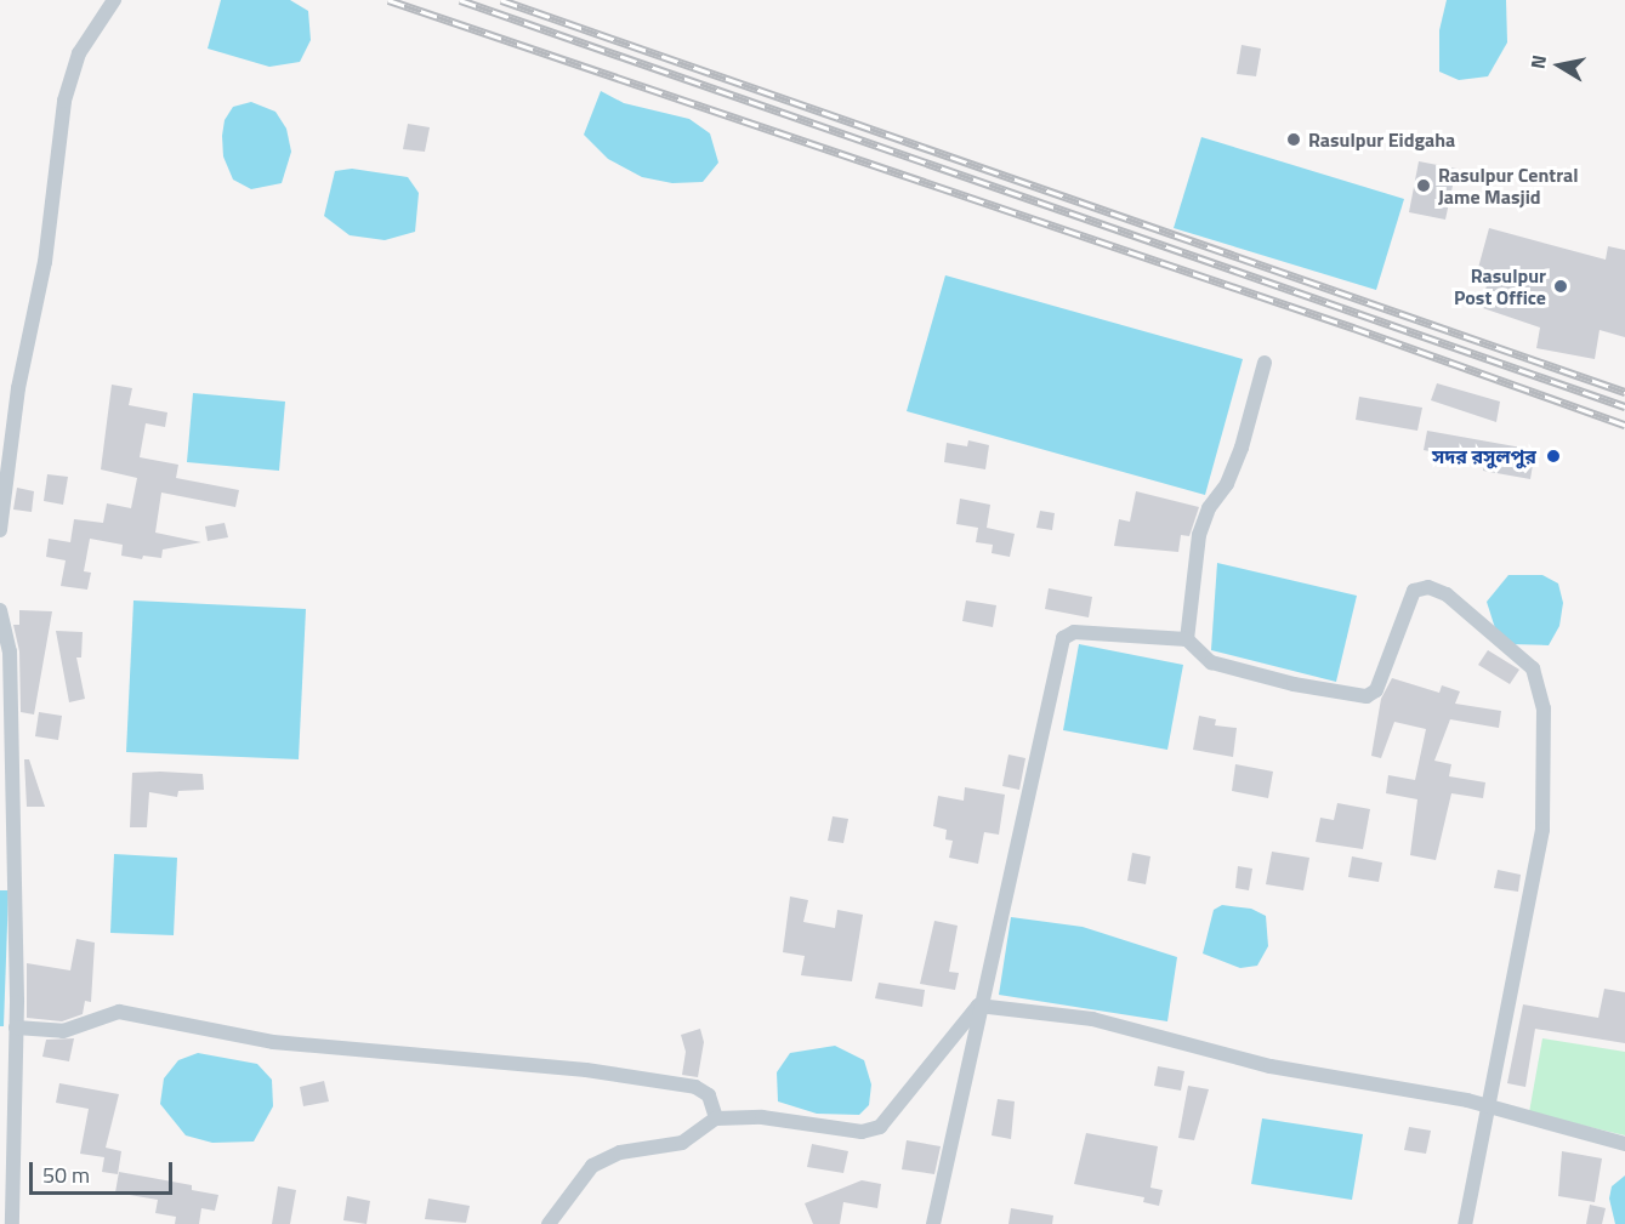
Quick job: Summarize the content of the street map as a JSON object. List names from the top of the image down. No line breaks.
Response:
{"places":["Rasulpur Eidgaha","Rasulpur Central Jame Masjid","Rasulpur Post Office","সদর রসুলপুর"],"scale_bar":"50 m","north":"left"}
